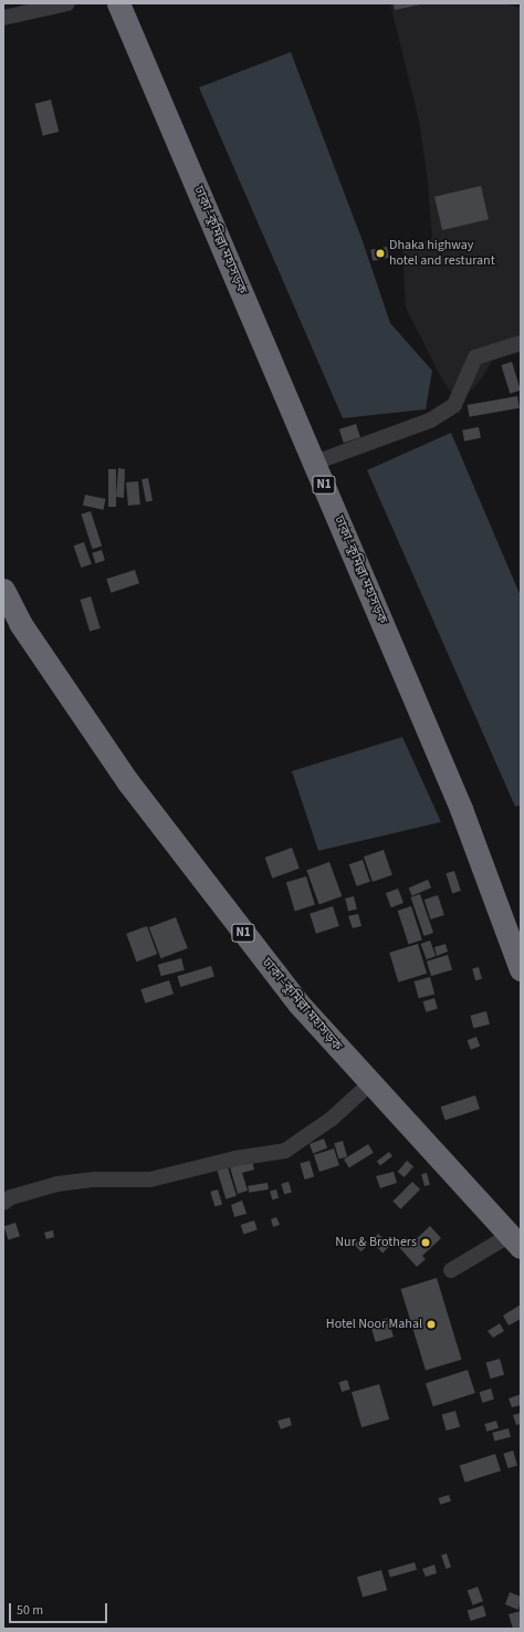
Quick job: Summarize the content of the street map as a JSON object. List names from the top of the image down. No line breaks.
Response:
{"streets":{"highway":["ঢাকা–কুমিল্লা মহাসড়ক","N1"]},"places":["Dhaka highway hotel and resturant","Nur & Brothers","Hotel Noor Mahal"],"scale_bar":"50 m"}
